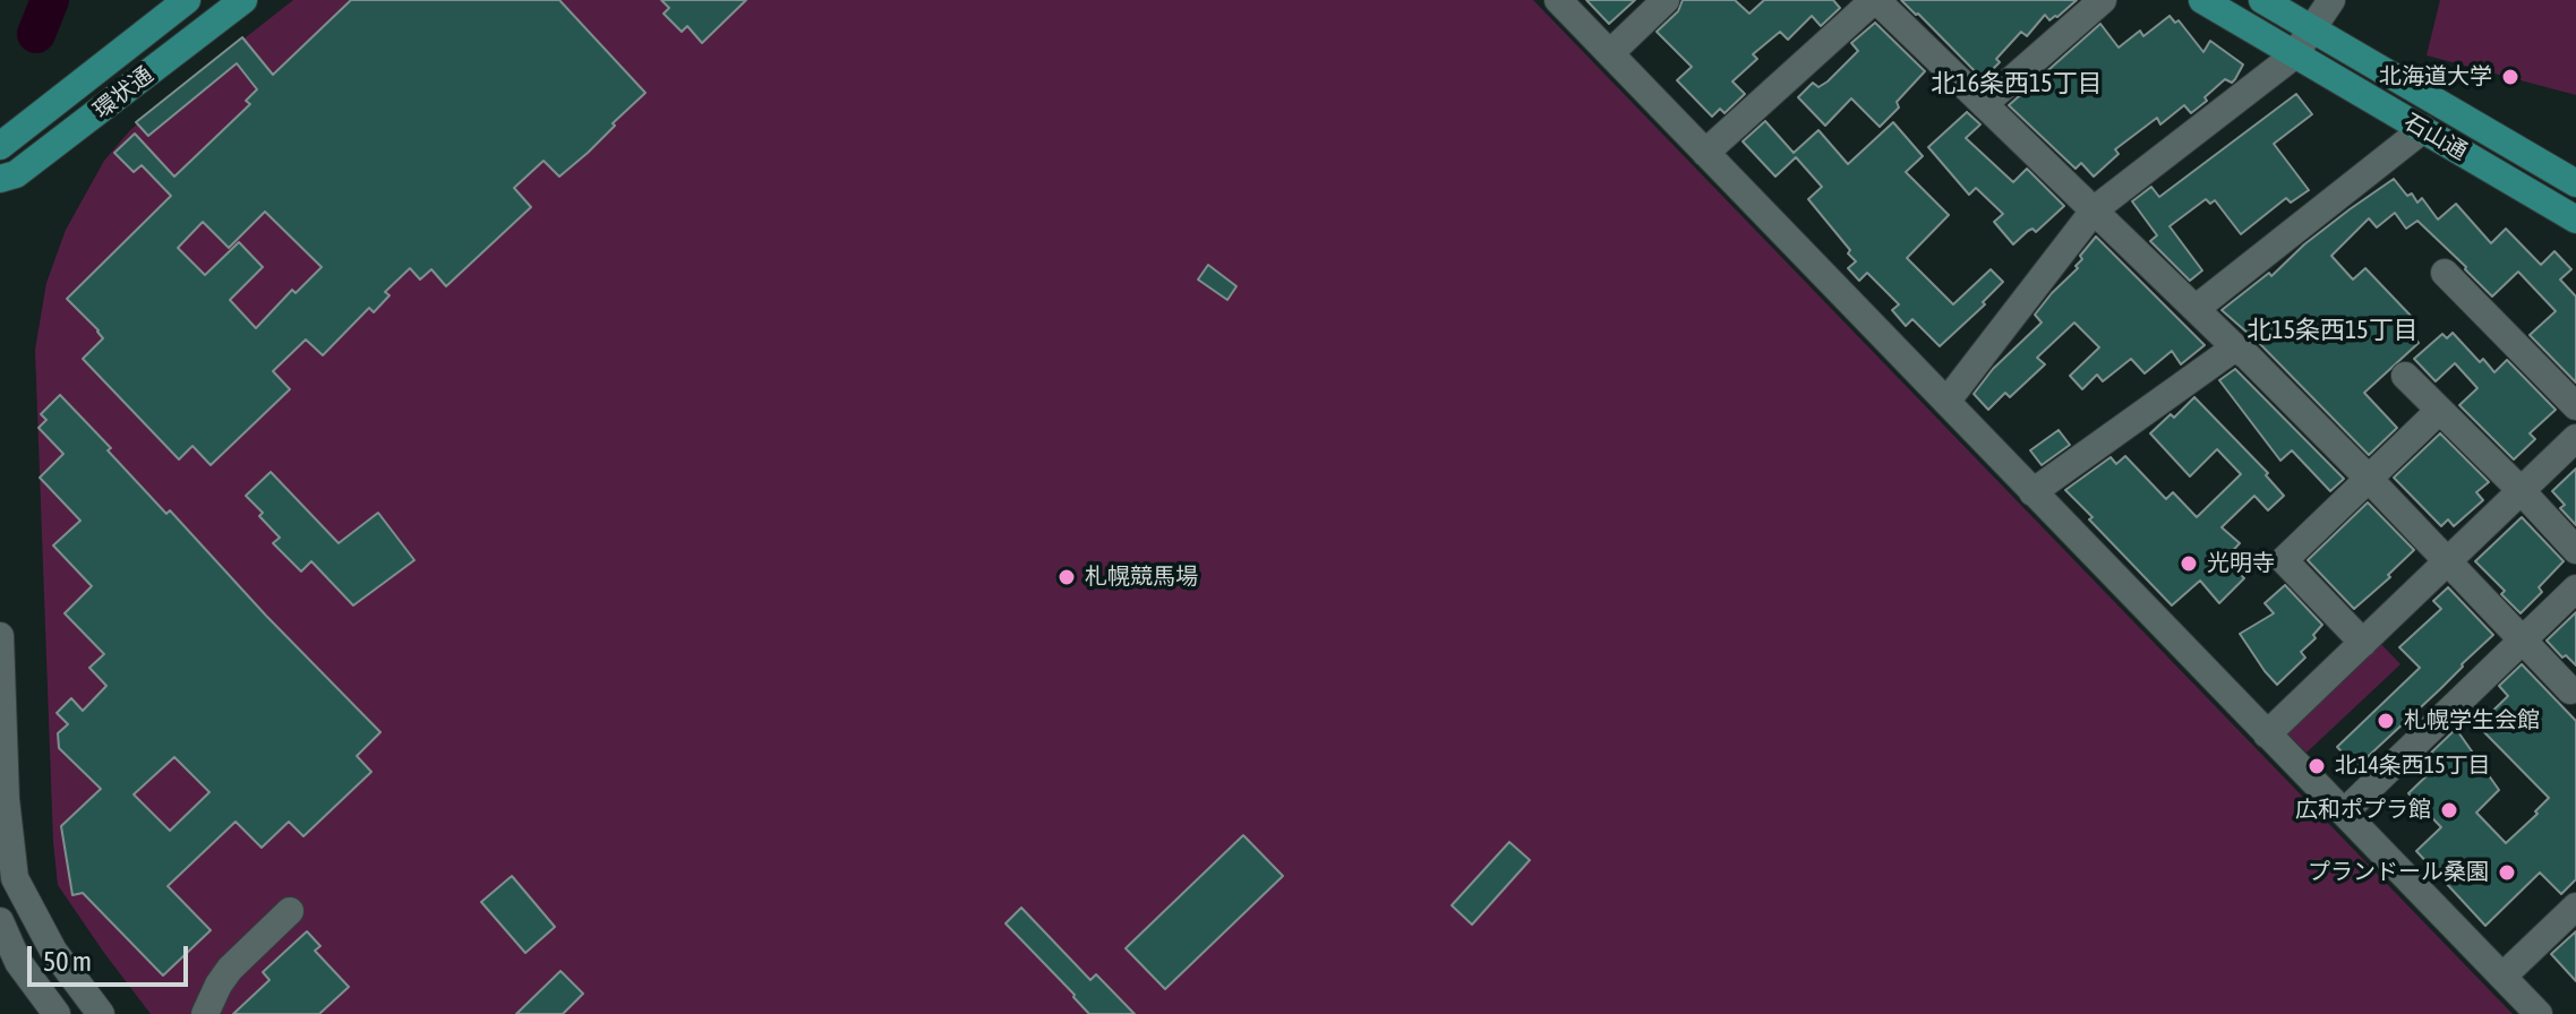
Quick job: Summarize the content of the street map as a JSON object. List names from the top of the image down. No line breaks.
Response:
{"streets":{"main road":["環状通","石山通"]},"districts":["北16条西15丁目","北15条西15丁目"],"places":["北海道大学","光明寺","札幌競馬場","札幌学生会館","北14条西15丁目","広和ポプラ館","プランドール桑園"],"scale_bar":"50 m"}
